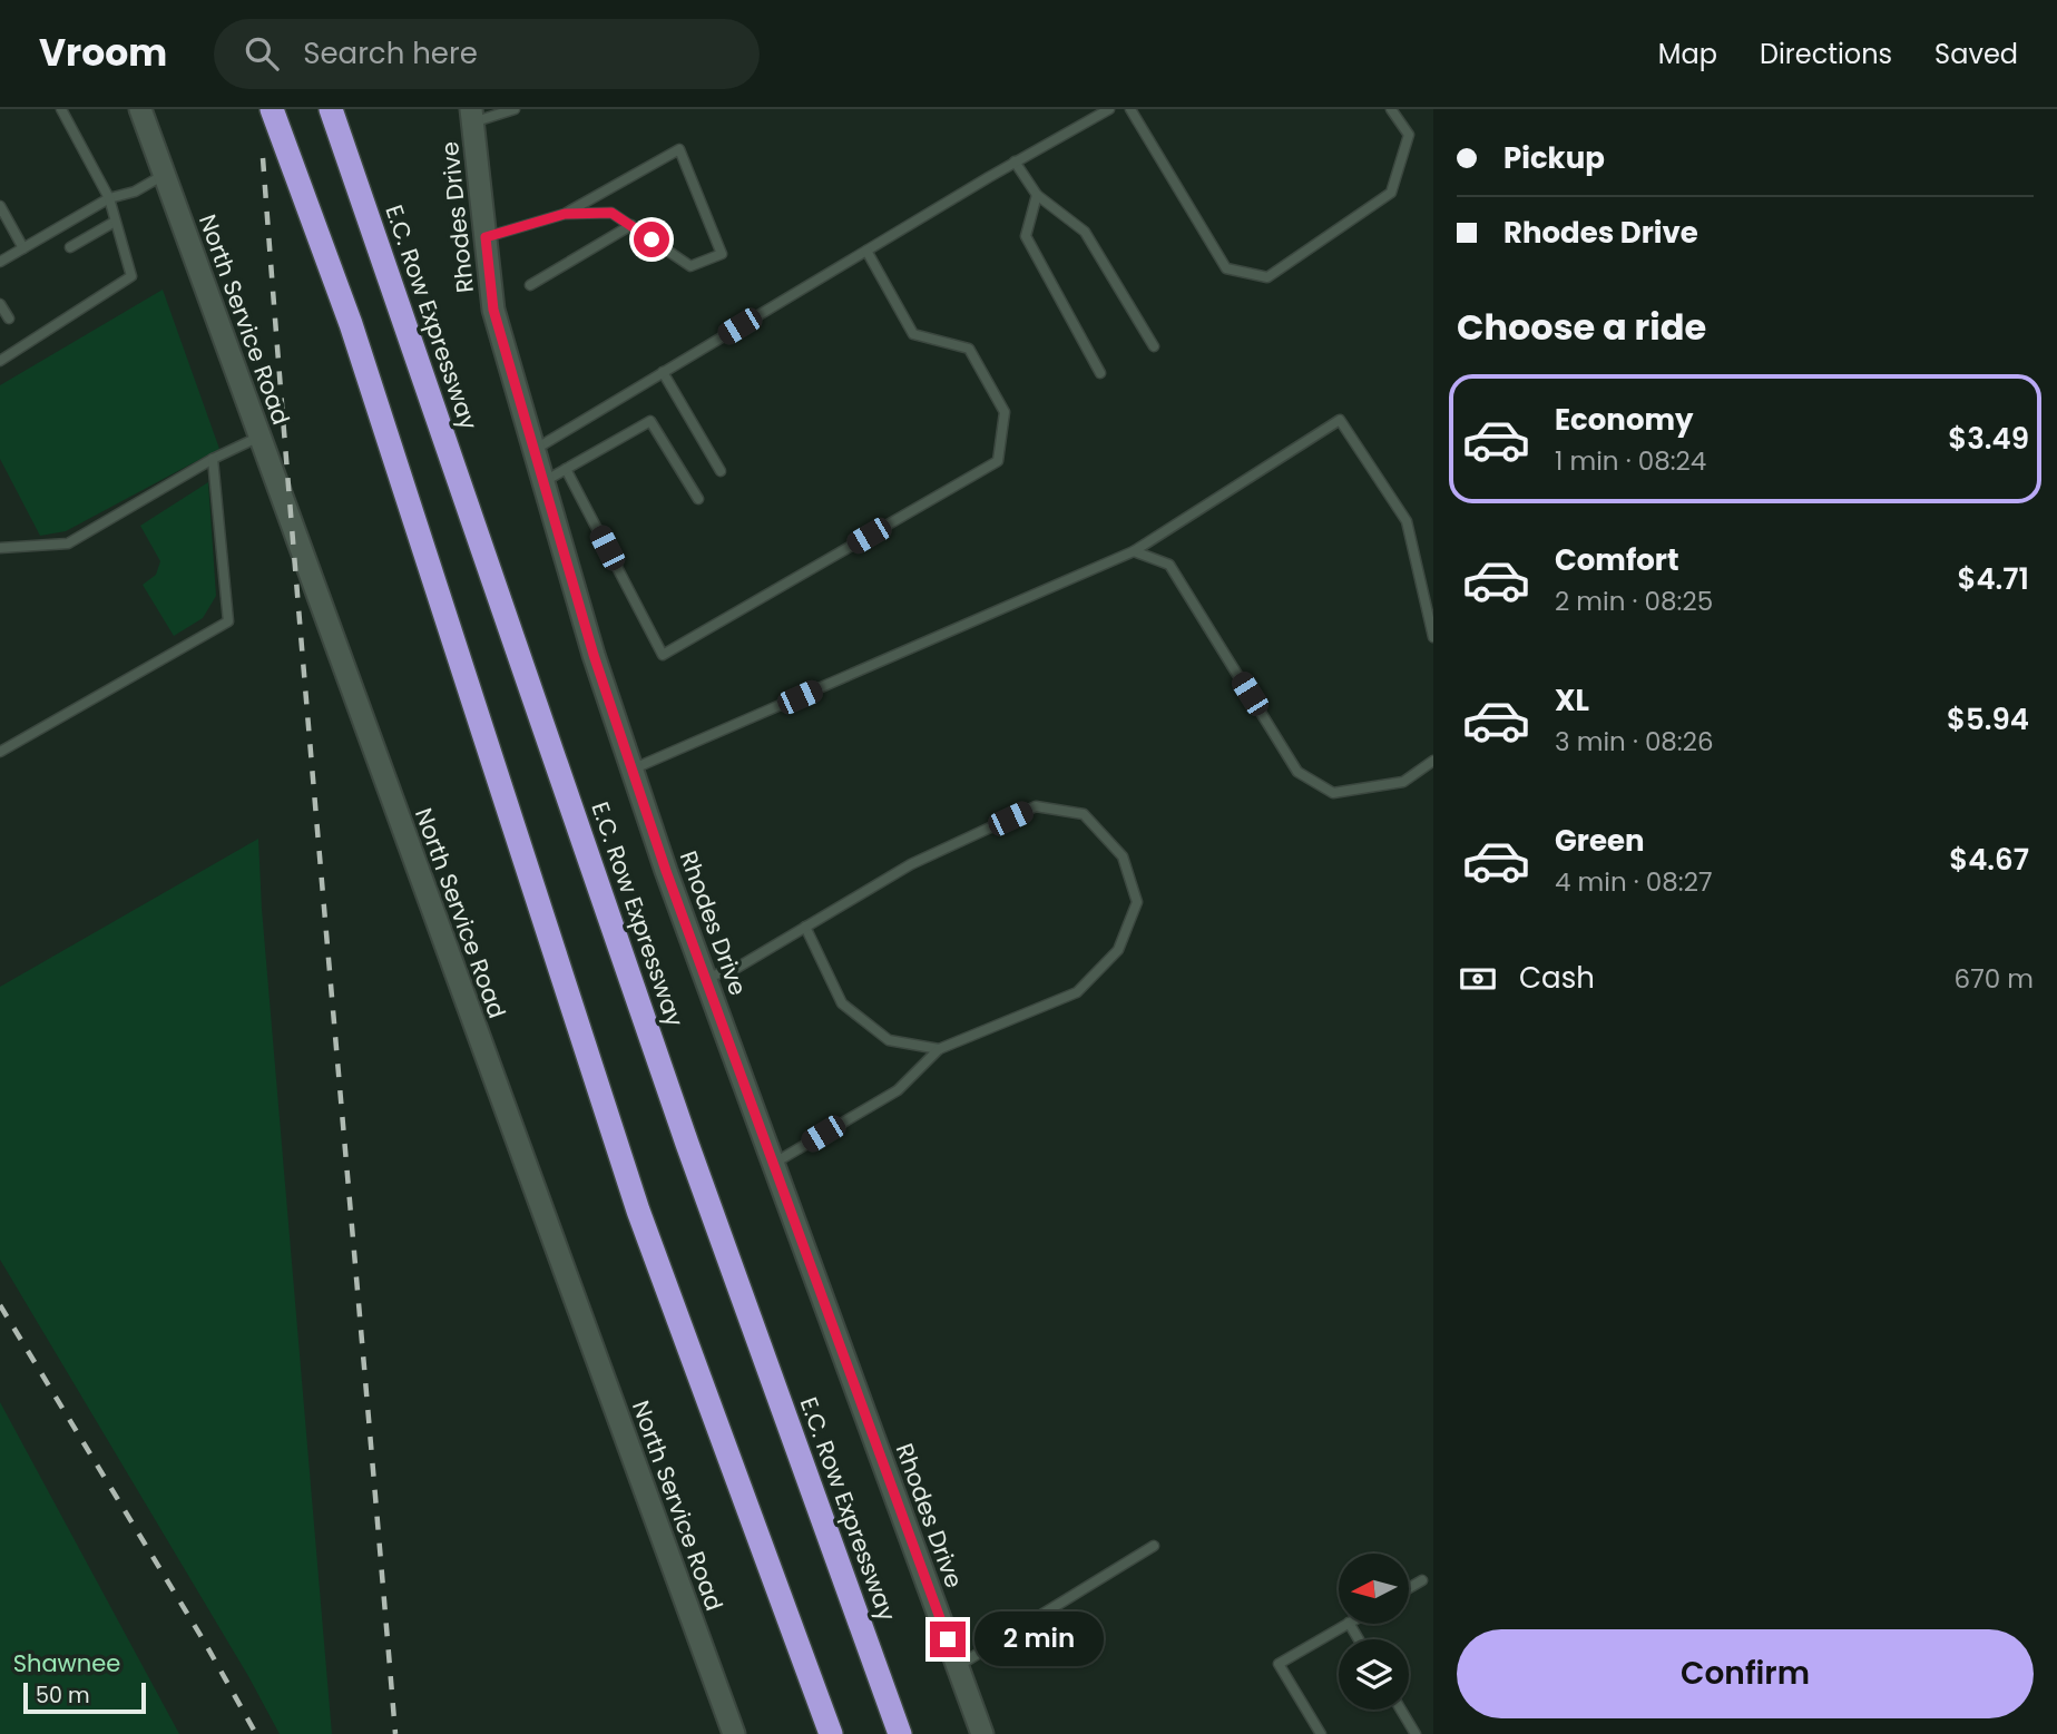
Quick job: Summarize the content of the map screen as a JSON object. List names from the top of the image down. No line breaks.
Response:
{"streets":{"highway":["E.C. Row Expressway"],"street":["Rhodes Drive","North Service Road"]},"parks":["Shawnee"],"scale_bar":"50 m","north":"left","page":{"header":"Vroom","search":"Search here","nav":["Map","Directions","Saved"],"banner":["Pickup","Rhodes Drive"],"heading":"Choose a ride","list":[{"name":"Economy","note":"1 min · 08:24","value":"$3.49"},{"name":"Comfort","note":"2 min · 08:25","value":"$4.71"},{"name":"XL","note":"3 min · 08:26","value":"$5.94"},{"name":"Green","note":"4 min · 08:27","value":"$4.67"}],"pay":["Cash","670 m"],"bubble":"2 min","buttons":"Confirm","scale":"50 m"}}
